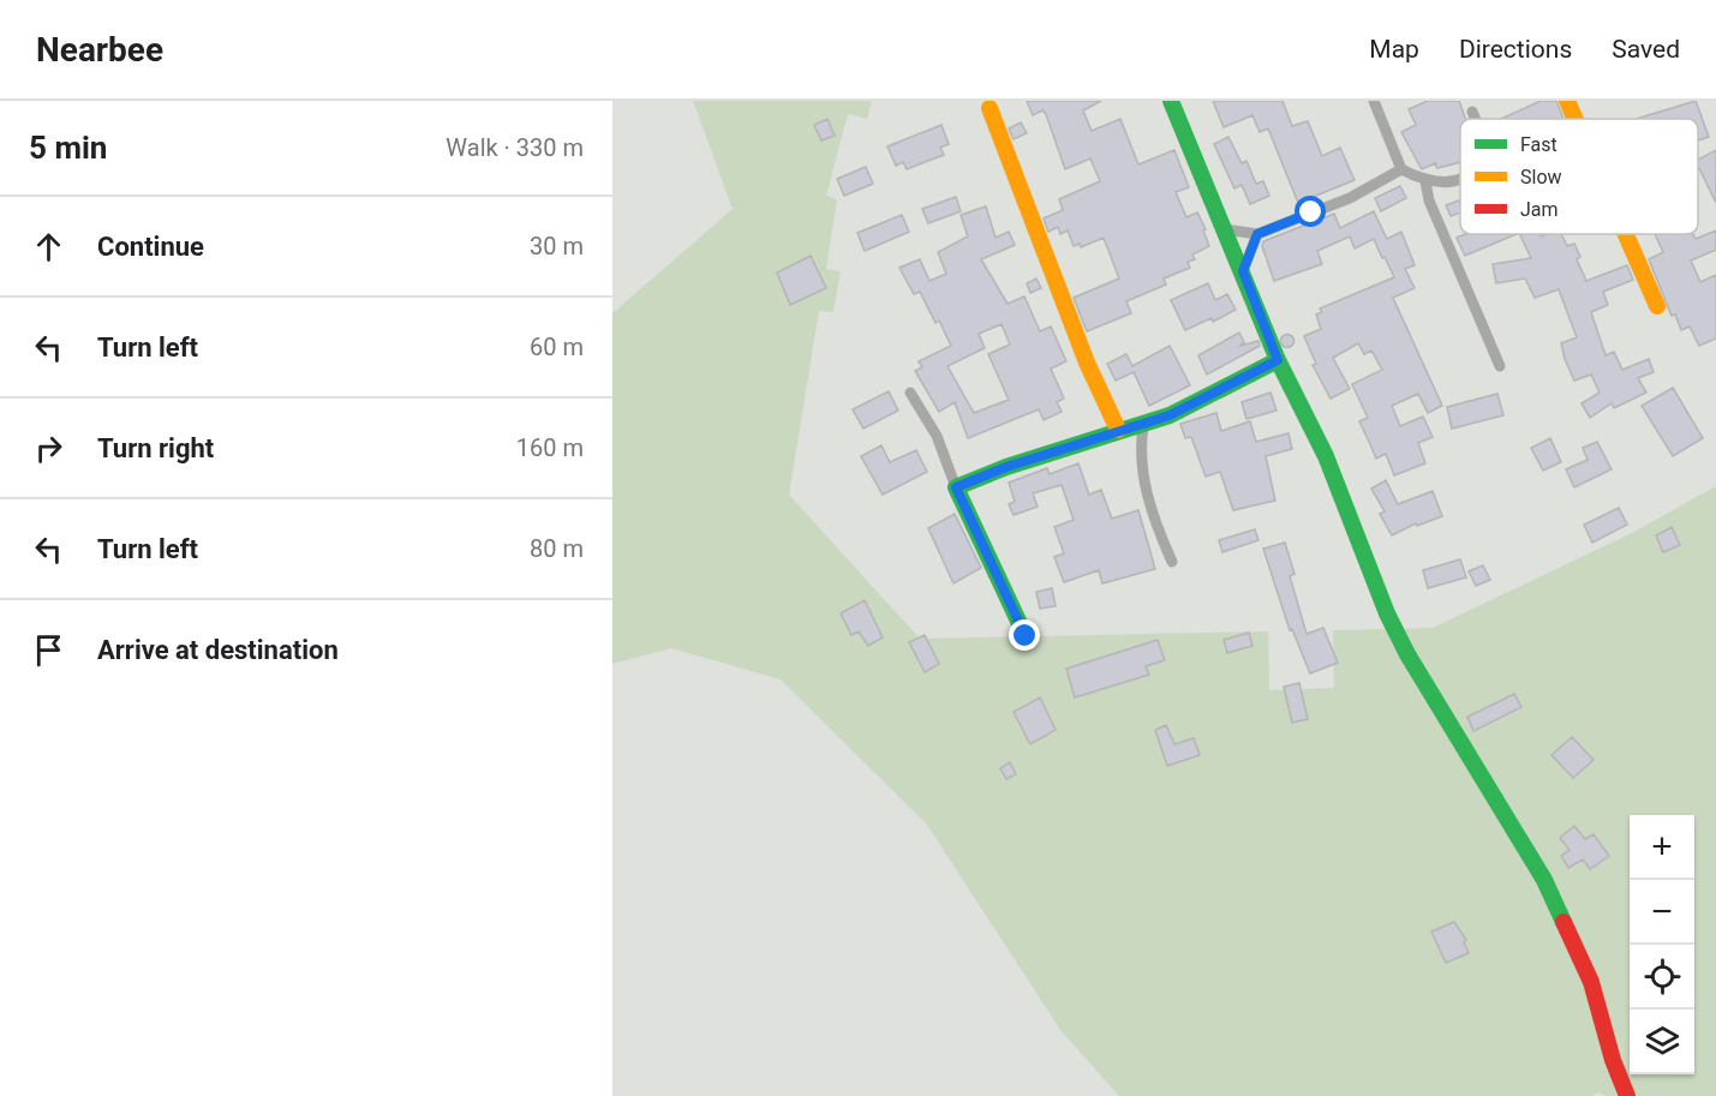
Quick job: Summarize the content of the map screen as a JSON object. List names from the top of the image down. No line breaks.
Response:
{"legend":["Fast","Slow","Jam"],"page":{"header":"Nearbee","nav":["Map","Directions","Saved"],"heading":["5 min","Walk · 330 m"],"list":[["Continue","30 m"],["Turn left","60 m"],["Turn right","160 m"],["Turn left","80 m"],"Arrive at destination"],"map_buttons":["+","−"]}}
